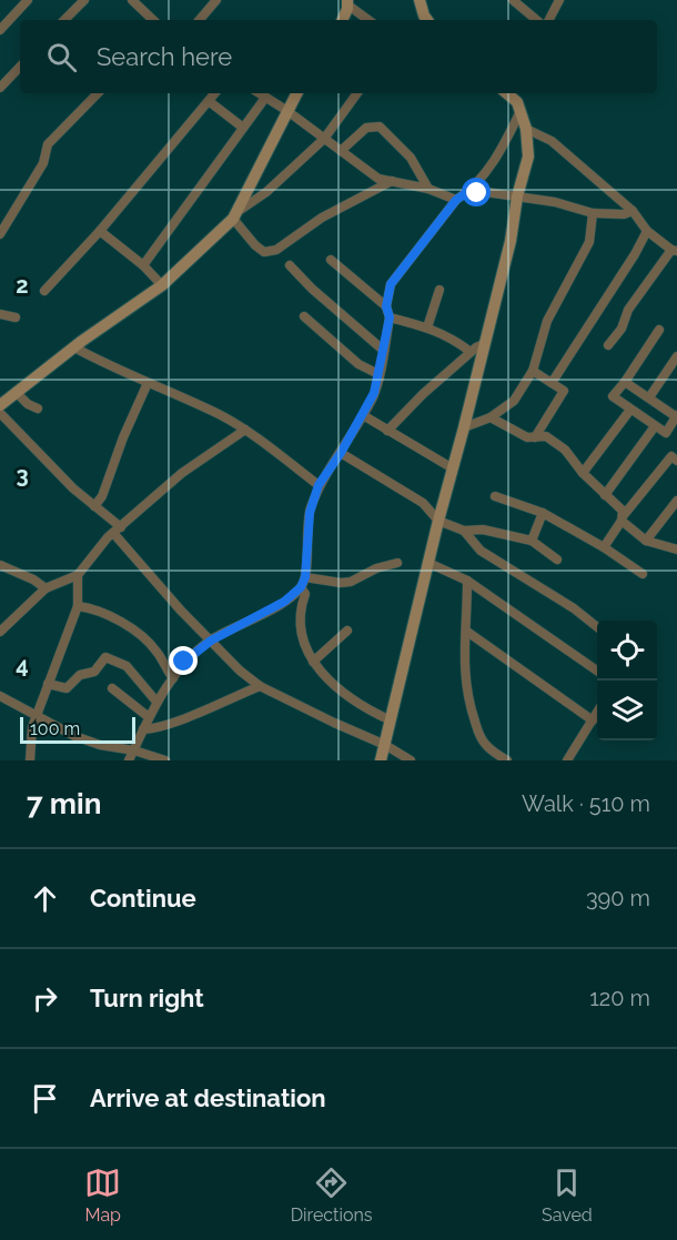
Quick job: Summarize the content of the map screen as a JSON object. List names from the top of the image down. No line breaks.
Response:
{"scale_bar":"100 m","page":{"search":"Search here","scale":"100 m","heading":["7 min","Walk · 510 m"],"list":[["Continue","390 m"],["Turn right","120 m"],"Arrive at destination"],"nav":["Map","Directions","Saved"]},"grid":{"rows":["2","3","4"]}}
